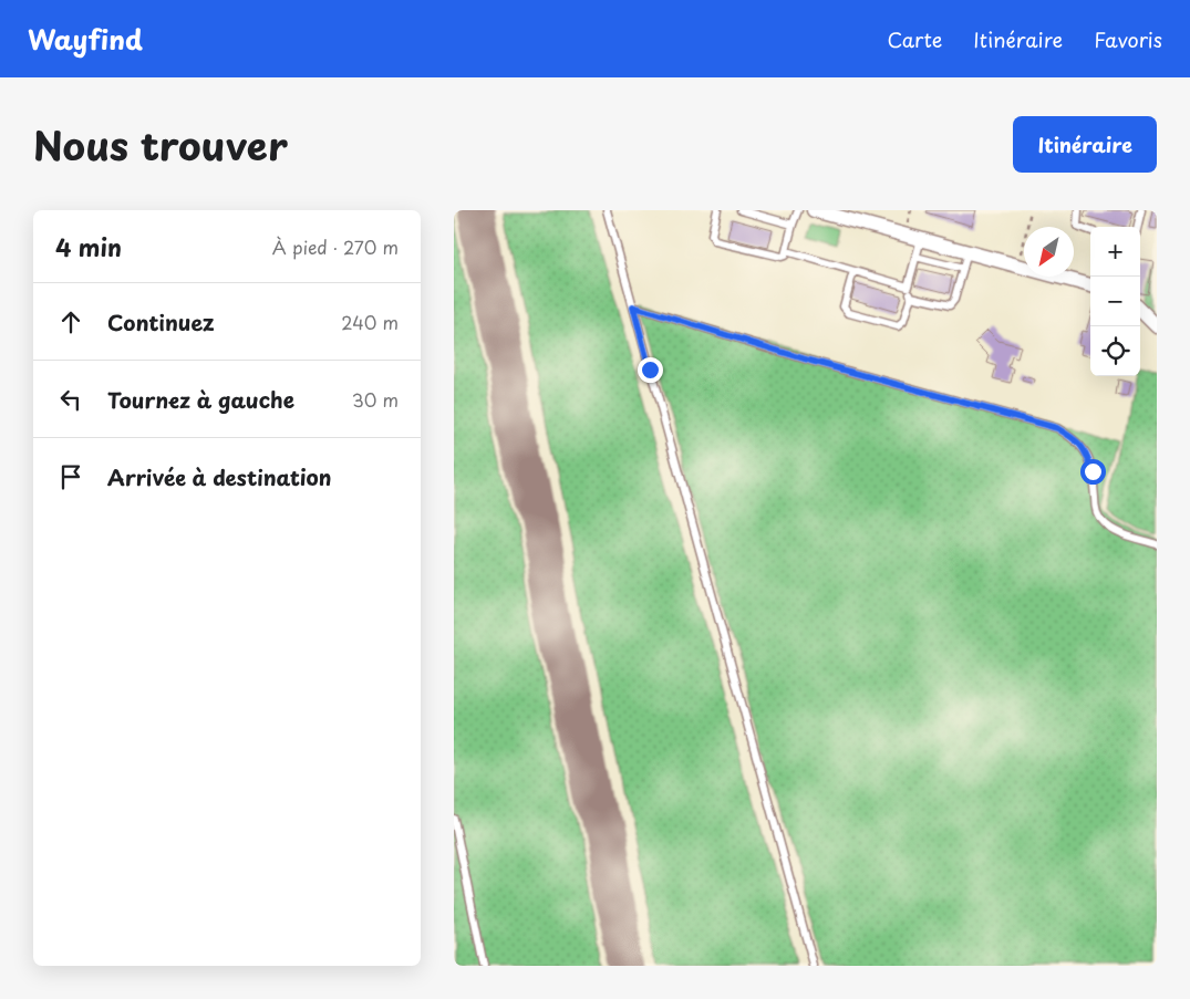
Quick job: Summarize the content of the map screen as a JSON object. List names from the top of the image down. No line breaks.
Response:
{"north":"bottom left","page":{"header":"Wayfind","nav":["Carte","Itinéraire","Favoris"],"title":"Nous trouver","buttons":"Itinéraire","heading":["4 min","À pied · 270 m"],"map_buttons":["+","−"],"list":[["Continuez","240 m"],["Tournez à gauche","30 m"],"Arrivée à destination"]}}
